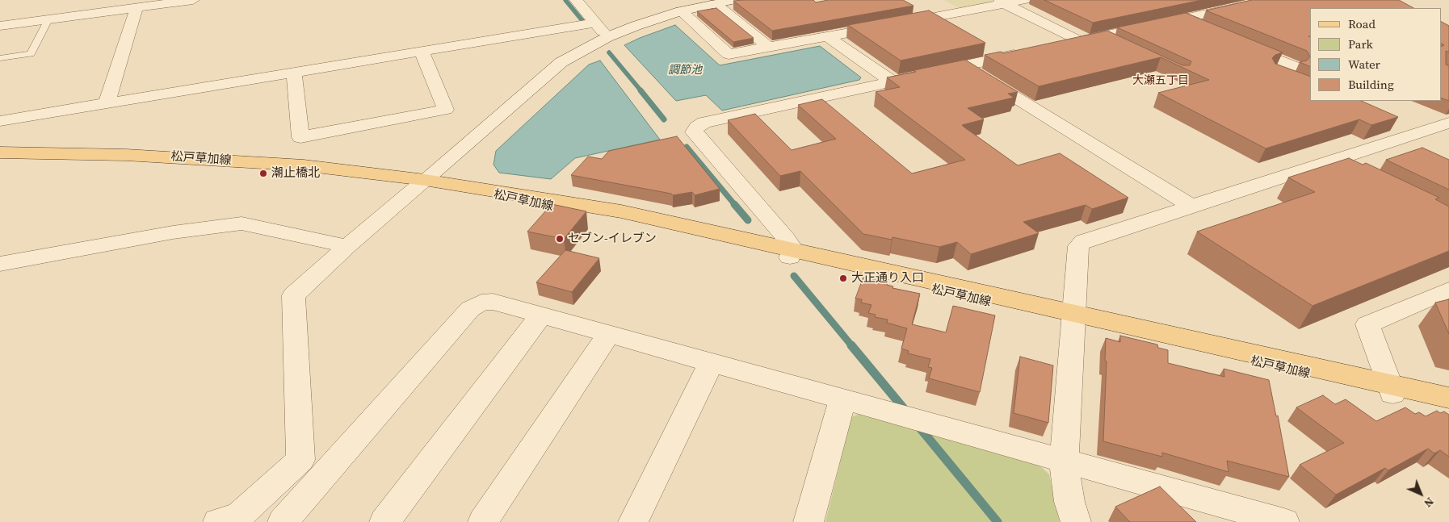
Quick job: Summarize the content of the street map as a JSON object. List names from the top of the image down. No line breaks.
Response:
{"streets":{"main road":["松戸草加線"]},"districts":["大瀬五丁目"],"water":["調節池"],"places":["潮止橋北","セブン-イレブン","大正通り入口"],"legend":["Road","Park","Water","Building"],"north":"bottom right"}
